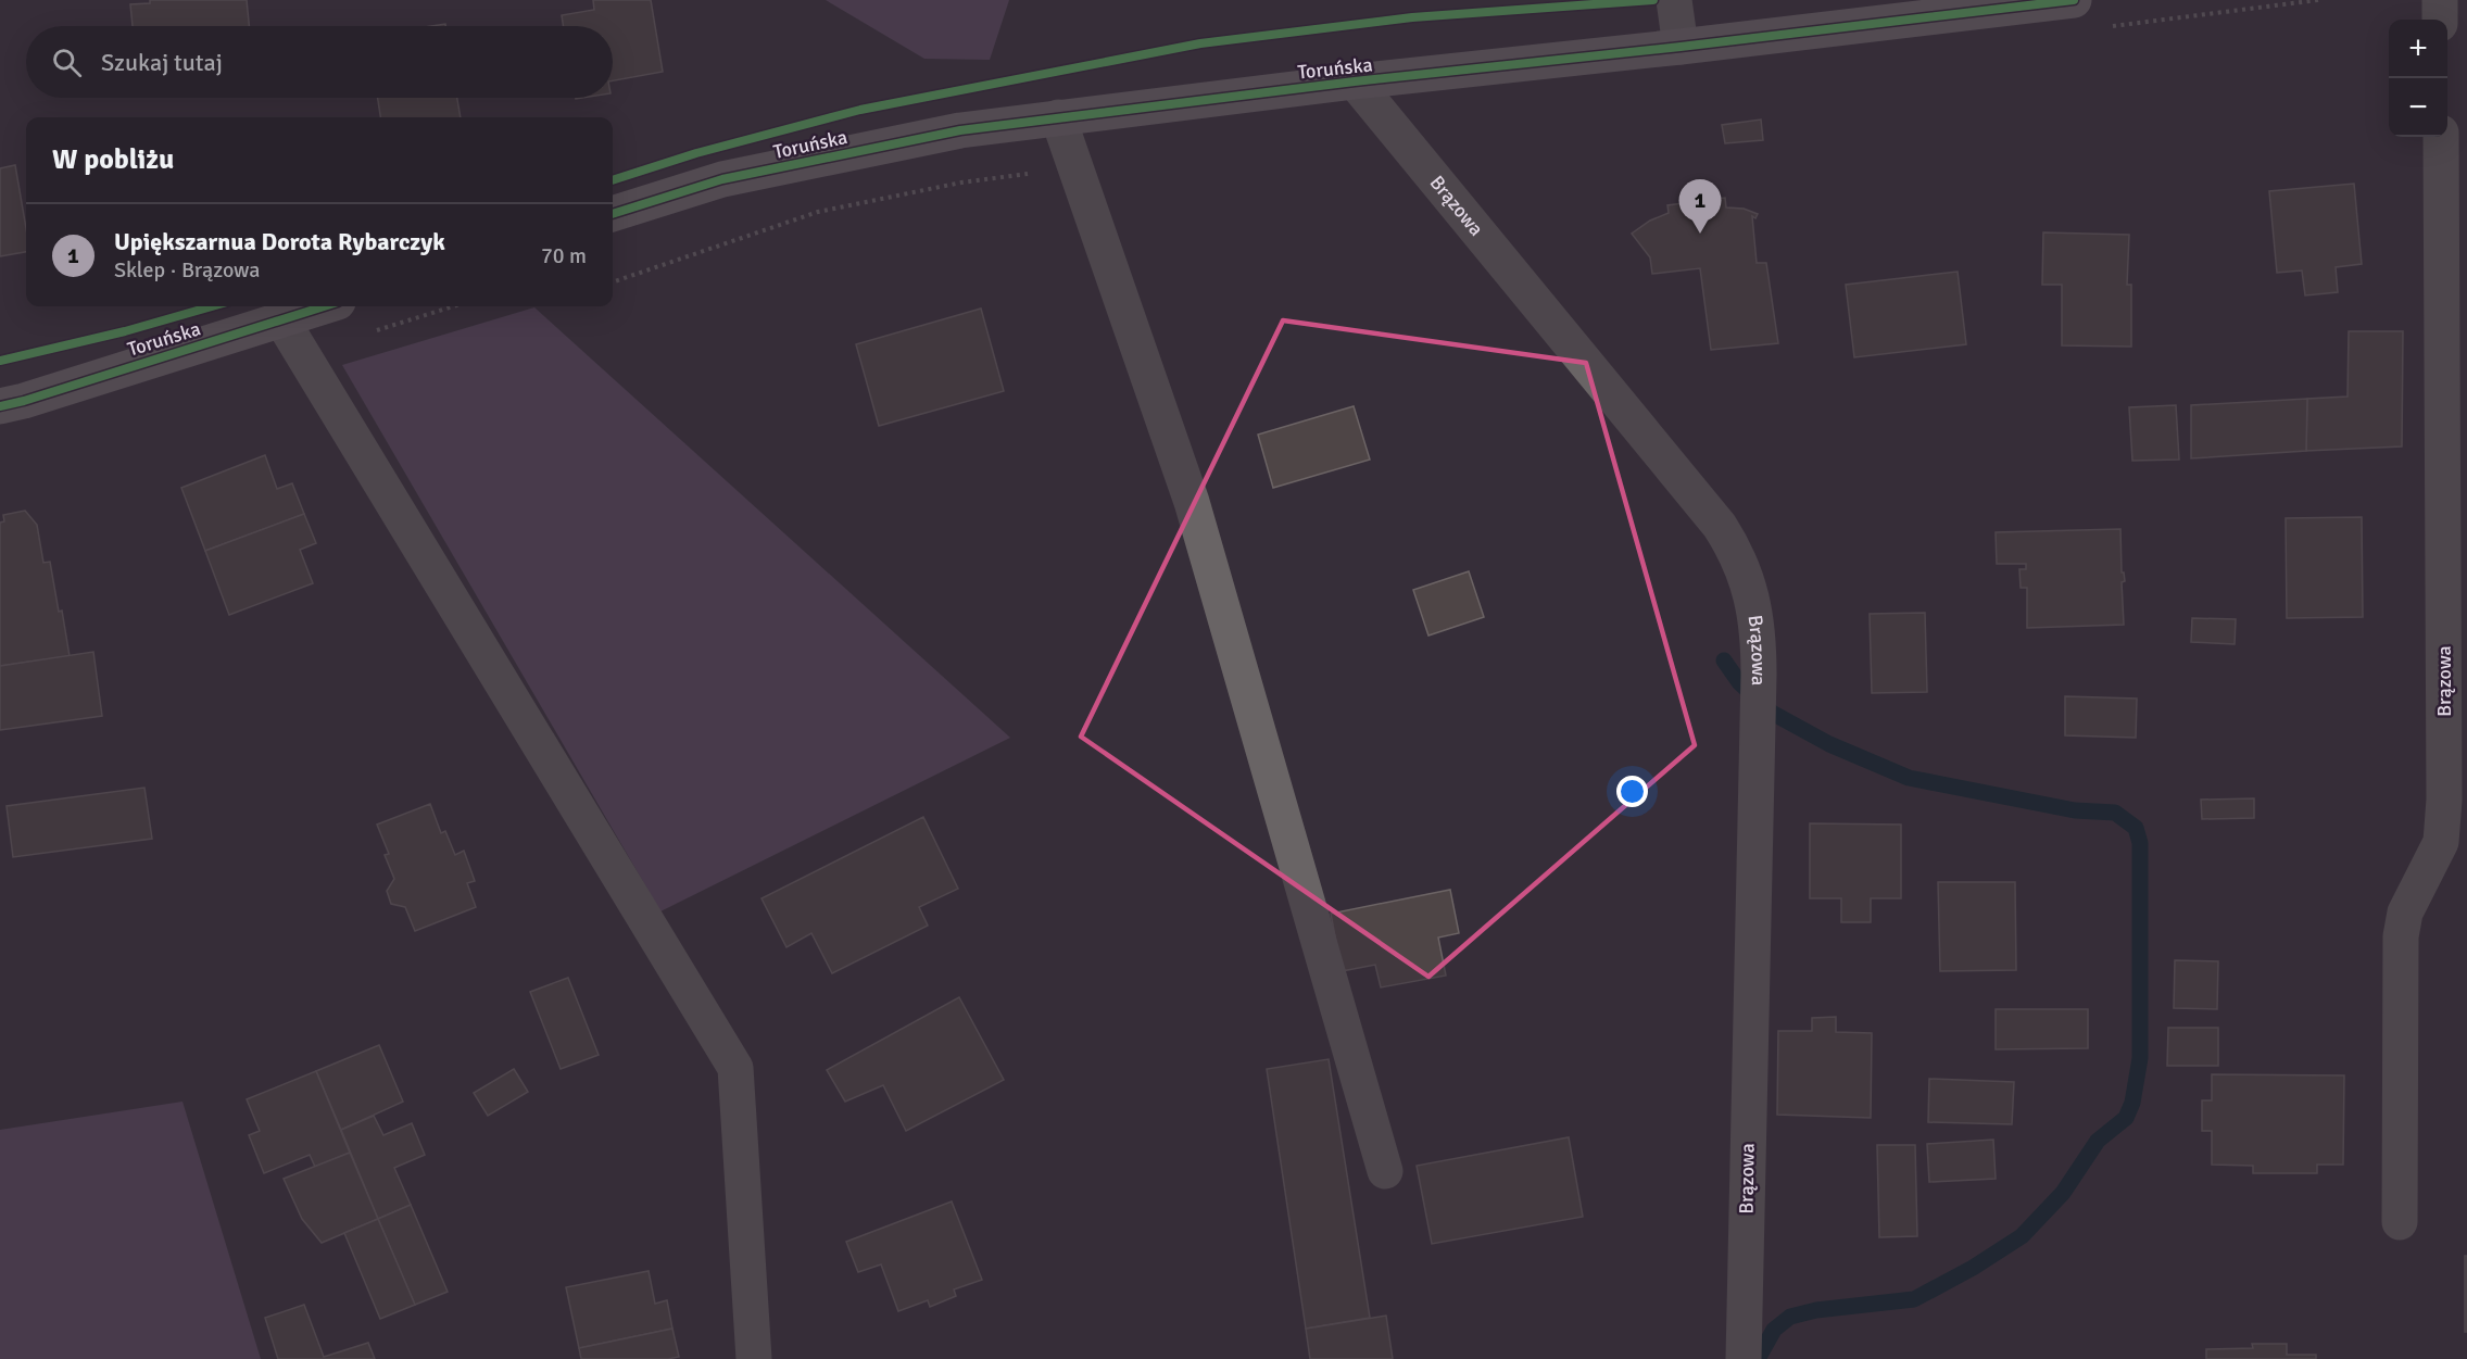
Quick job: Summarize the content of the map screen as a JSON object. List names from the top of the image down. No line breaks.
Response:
{"streets":{"main road":["Toruńska"],"street":["Brązowa"]},"crossings":[["Toruńska","Brązowa"]],"page":{"map_buttons":["+","−"],"search":"Szukaj tutaj","heading":"W pobliżu","pins":"1","list":[{"mark":"1","name":"Upiększarnua Dorota Rybarczyk","note":"Sklep · Brązowa","value":"70 m"}]}}
